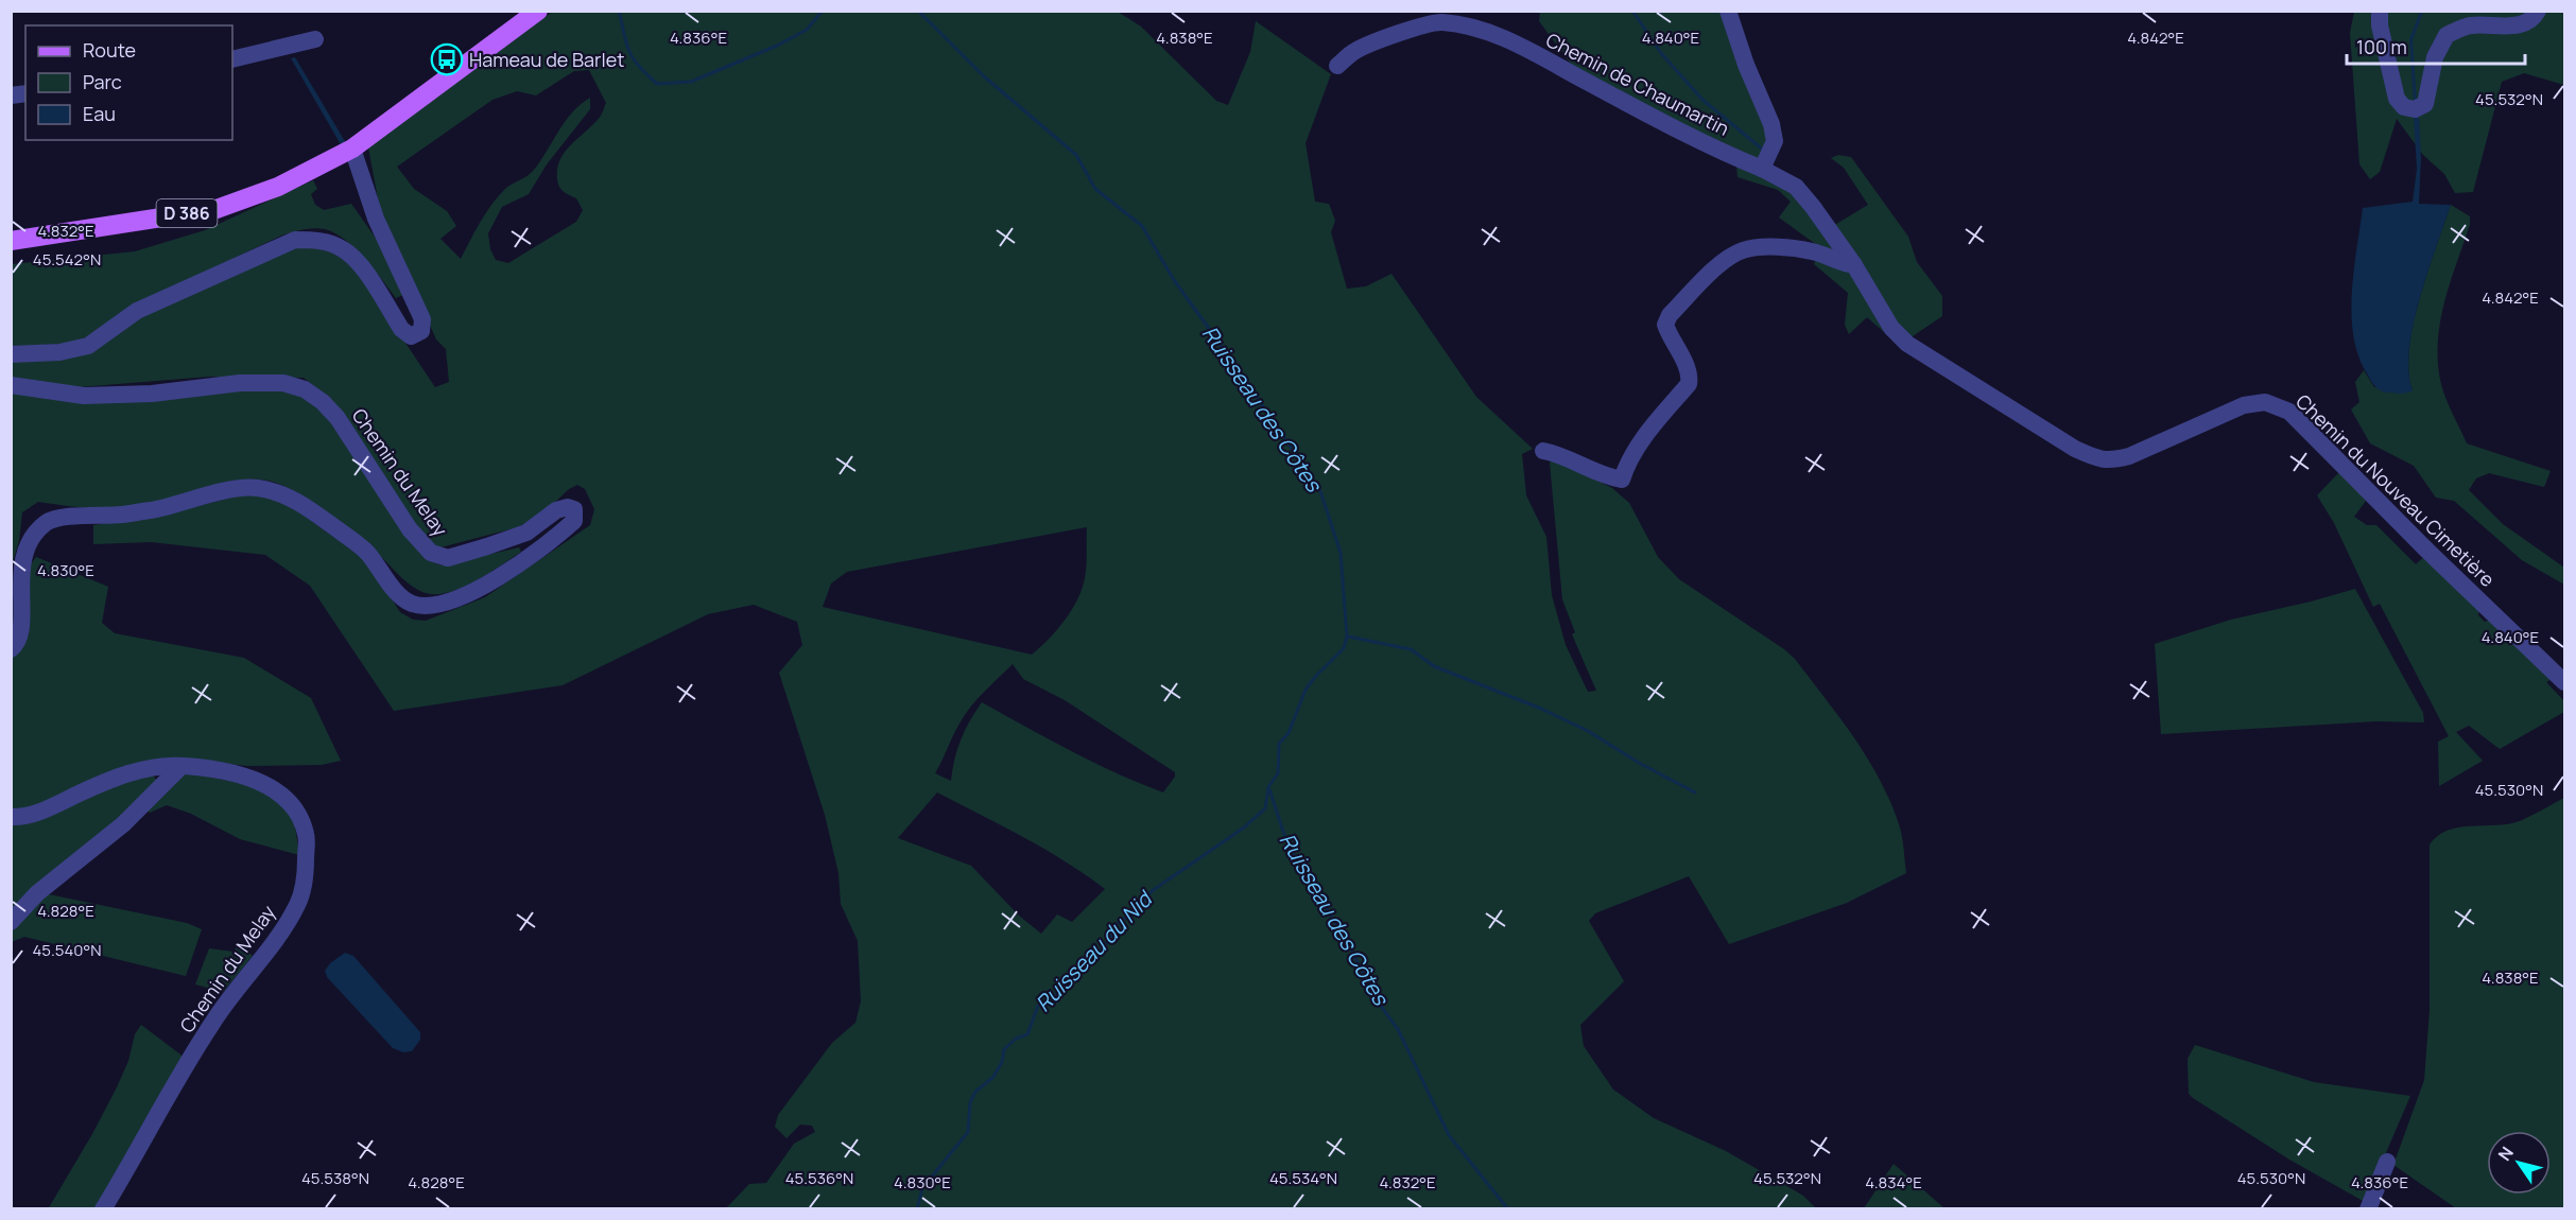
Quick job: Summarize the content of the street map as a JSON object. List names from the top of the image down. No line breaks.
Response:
{"streets":{"main road":["D 386"],"street":["Chemin de Chaumartin","Chemin du Melay","Chemin du Nouveau Cimetière"]},"crossings":[["Chemin de Chaumartin","Chemin du Nouveau Cimetière"]],"water":["Ruisseau des Côtes","Ruisseau du Nid"],"places":{"bus stop":["Hameau de Barlet"]},"legend":["Route","Parc","Eau"],"scale_bar":"100 m","north":"top left","coordinates":["4.840°E","4.836°E","4.838°E","4.842°E","45.532°N","4.832°E","45.542°N","4.830°E","45.530°N","4.828°E","45.540°N","45.538°N","45.536°N","45.534°N","4.834°E"]}
